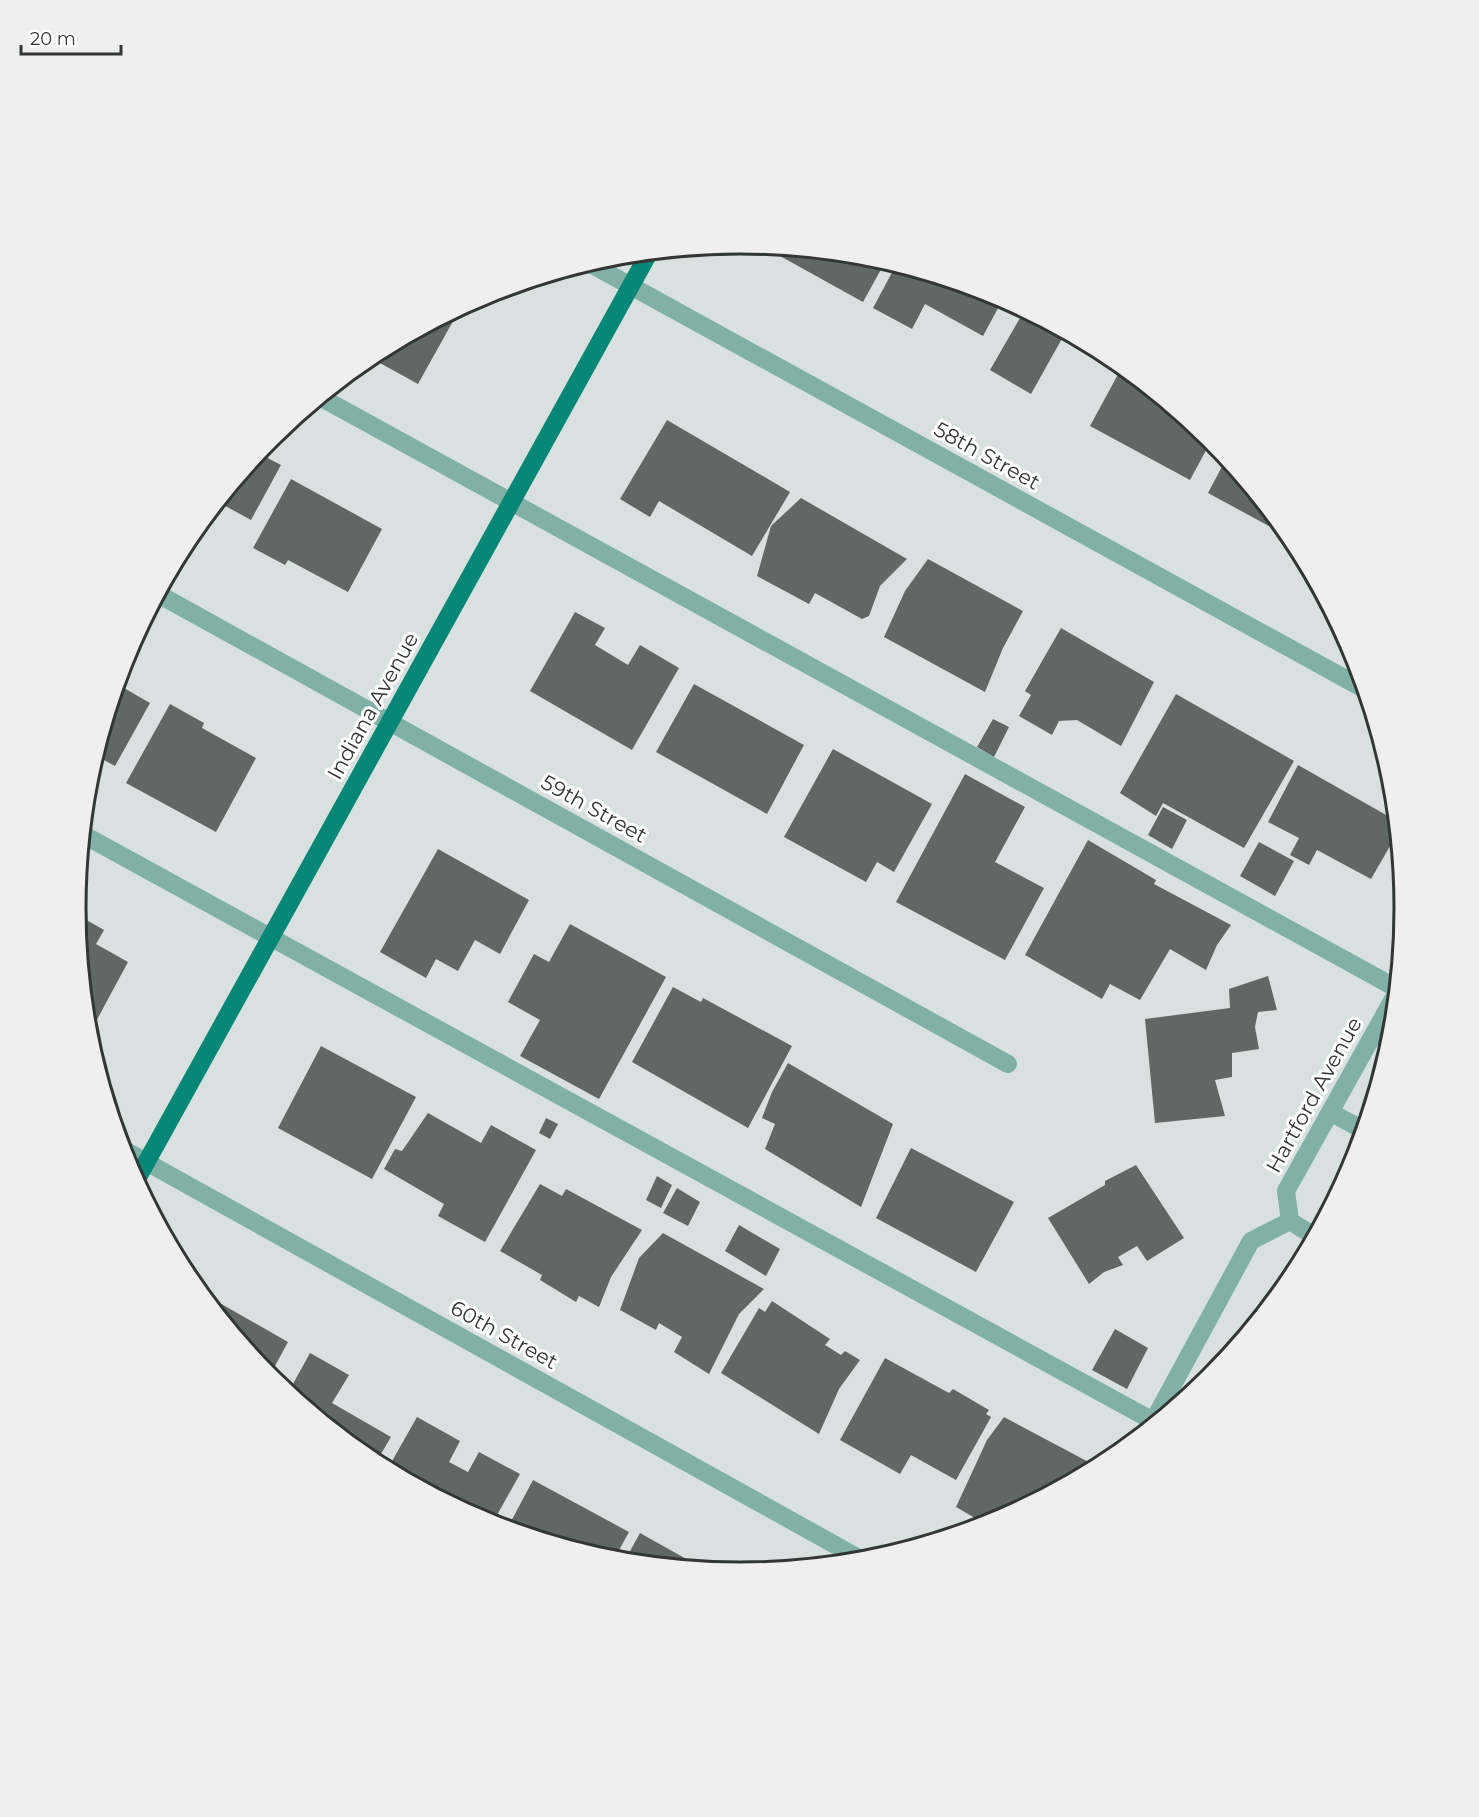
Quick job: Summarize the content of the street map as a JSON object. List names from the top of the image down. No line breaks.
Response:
{"streets":{"main road":["Indiana Avenue"],"street":["58th Street","59th Street","Hartford Avenue","60th Street"]},"crossings":[["58th Street","Indiana Avenue"],["Indiana Avenue","59th Street"],["Indiana Avenue","60th Street"]],"scale_bar":"20 m"}
